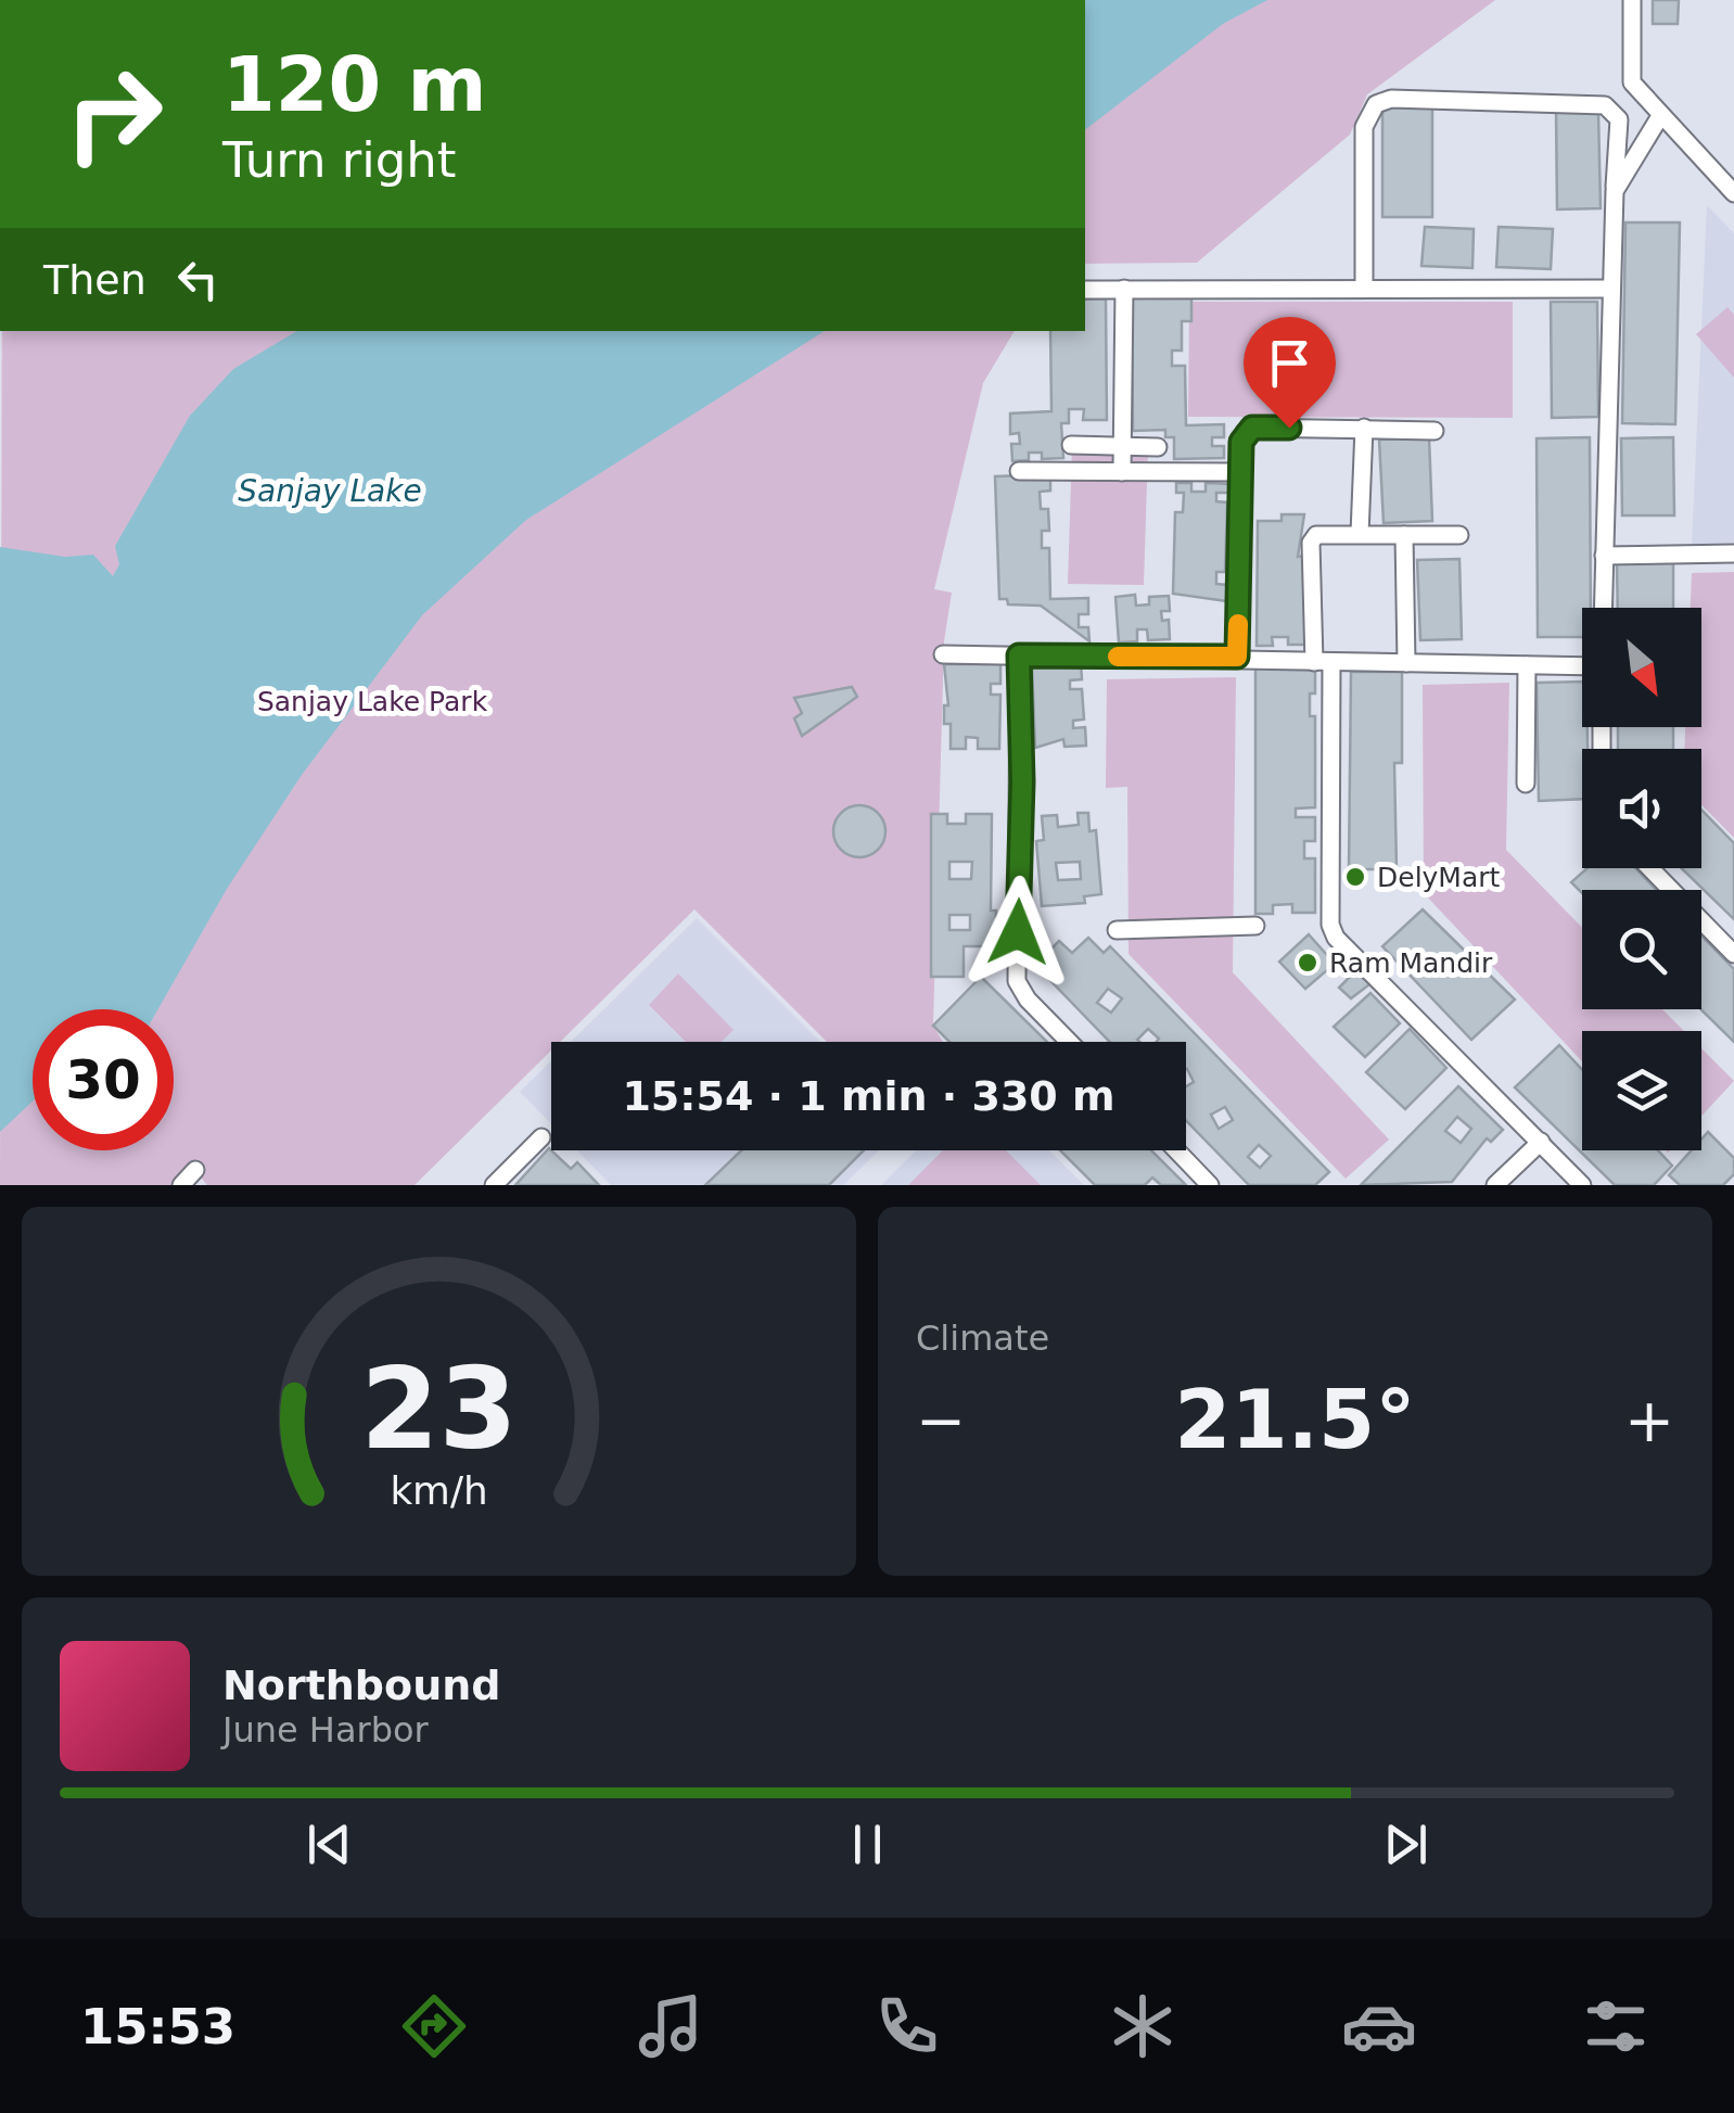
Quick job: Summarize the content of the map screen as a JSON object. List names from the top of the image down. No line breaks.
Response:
{"water":["Sanjay Lake"],"parks":["Sanjay Lake Park"],"places":["DelyMart","Ram Mandir"],"north":"bottom right","page":{"turn":["120 m","Turn right"],"then":"Then","limit":"30","trip":"15:54 · 1 min · 330 m","tile":"Climate","heat":["−","21.5°","+"],"song":["Northbound","June Harbor"],"tabs":"15:53","gauge":["23","km/h"]}}
